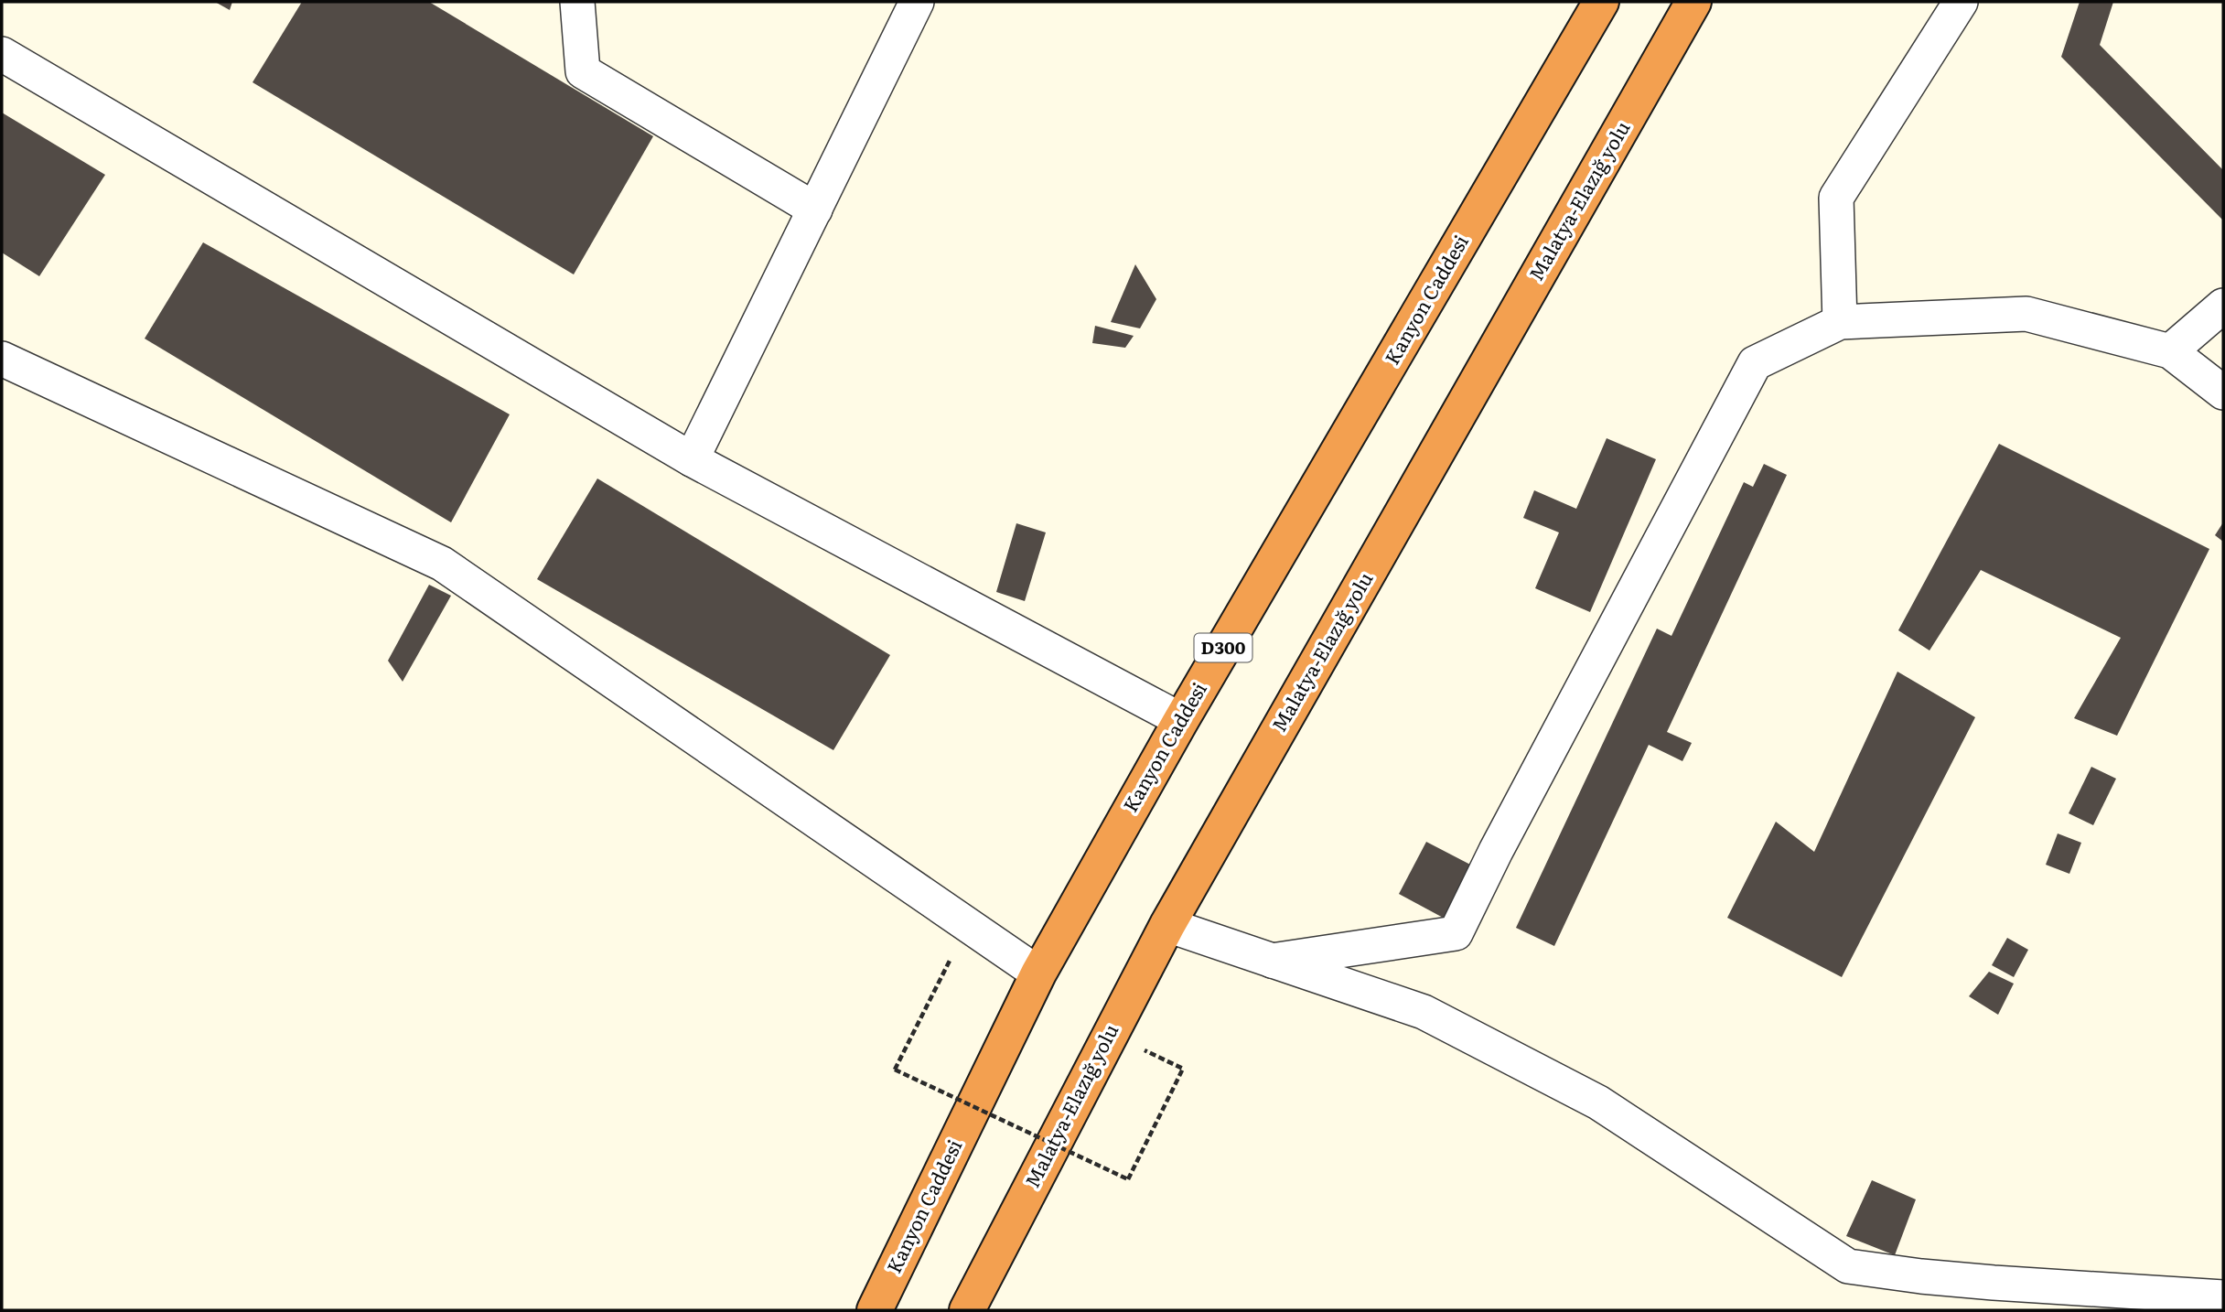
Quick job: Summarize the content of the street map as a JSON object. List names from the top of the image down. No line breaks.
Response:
{"streets":{"highway":["Malatya-Elazığ yolu","Kanyon Caddesi","D300"]}}
